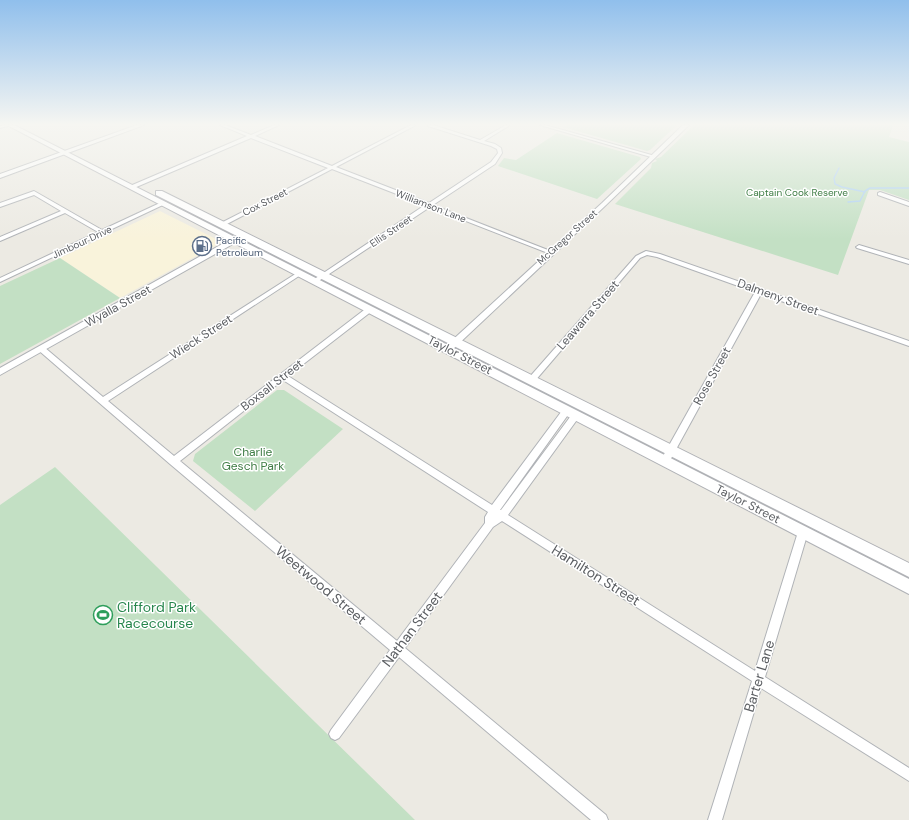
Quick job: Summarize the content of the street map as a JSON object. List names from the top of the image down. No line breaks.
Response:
{"streets":{"main road":["Taylor Street"],"street":["Cox Street","Williamson Lane","Ellis Street","McGregor Street","Jimbour Drive","Dalmeny Street","Wyalla Street","Leawarra Street","Wieck Street","Rose Street","Boxsall Street","Hamilton Street","Weetwood Street","Nathan Street","Barter Lane"]},"crossings":[["Cox Street","Williamson Lane"],["Cox Street","Taylor Street"],["Williamson Lane","Ellis Street"],["Williamson Lane","McGregor Street"],["Ellis Street","Taylor Street"],["McGregor Street","Taylor Street"],["Jimbour Drive","Taylor Street"],["Dalmeny Street","Leawarra Street"],["Dalmeny Street","Rose Street"],["Wyalla Street","Taylor Street"],["Wyalla Street","Weetwood Street"],["Leawarra Street","Taylor Street"],["Wieck Street","Taylor Street"],["Wieck Street","Weetwood Street"],["Taylor Street","Rose Street"],["Taylor Street","Boxsall Street"],["Taylor Street","Nathan Street"],["Taylor Street","Barter Lane"],["Boxsall Street","Hamilton Street"],["Boxsall Street","Weetwood Street"],["Hamilton Street","Nathan Street"],["Hamilton Street","Barter Lane"],["Weetwood Street","Nathan Street"]],"parks":["Captain Cook Reserve","Charlie Gesch Park"],"places":{"fuel station":["Pacific Petroleum"],"sports":["Clifford Park Racecourse"]}}
